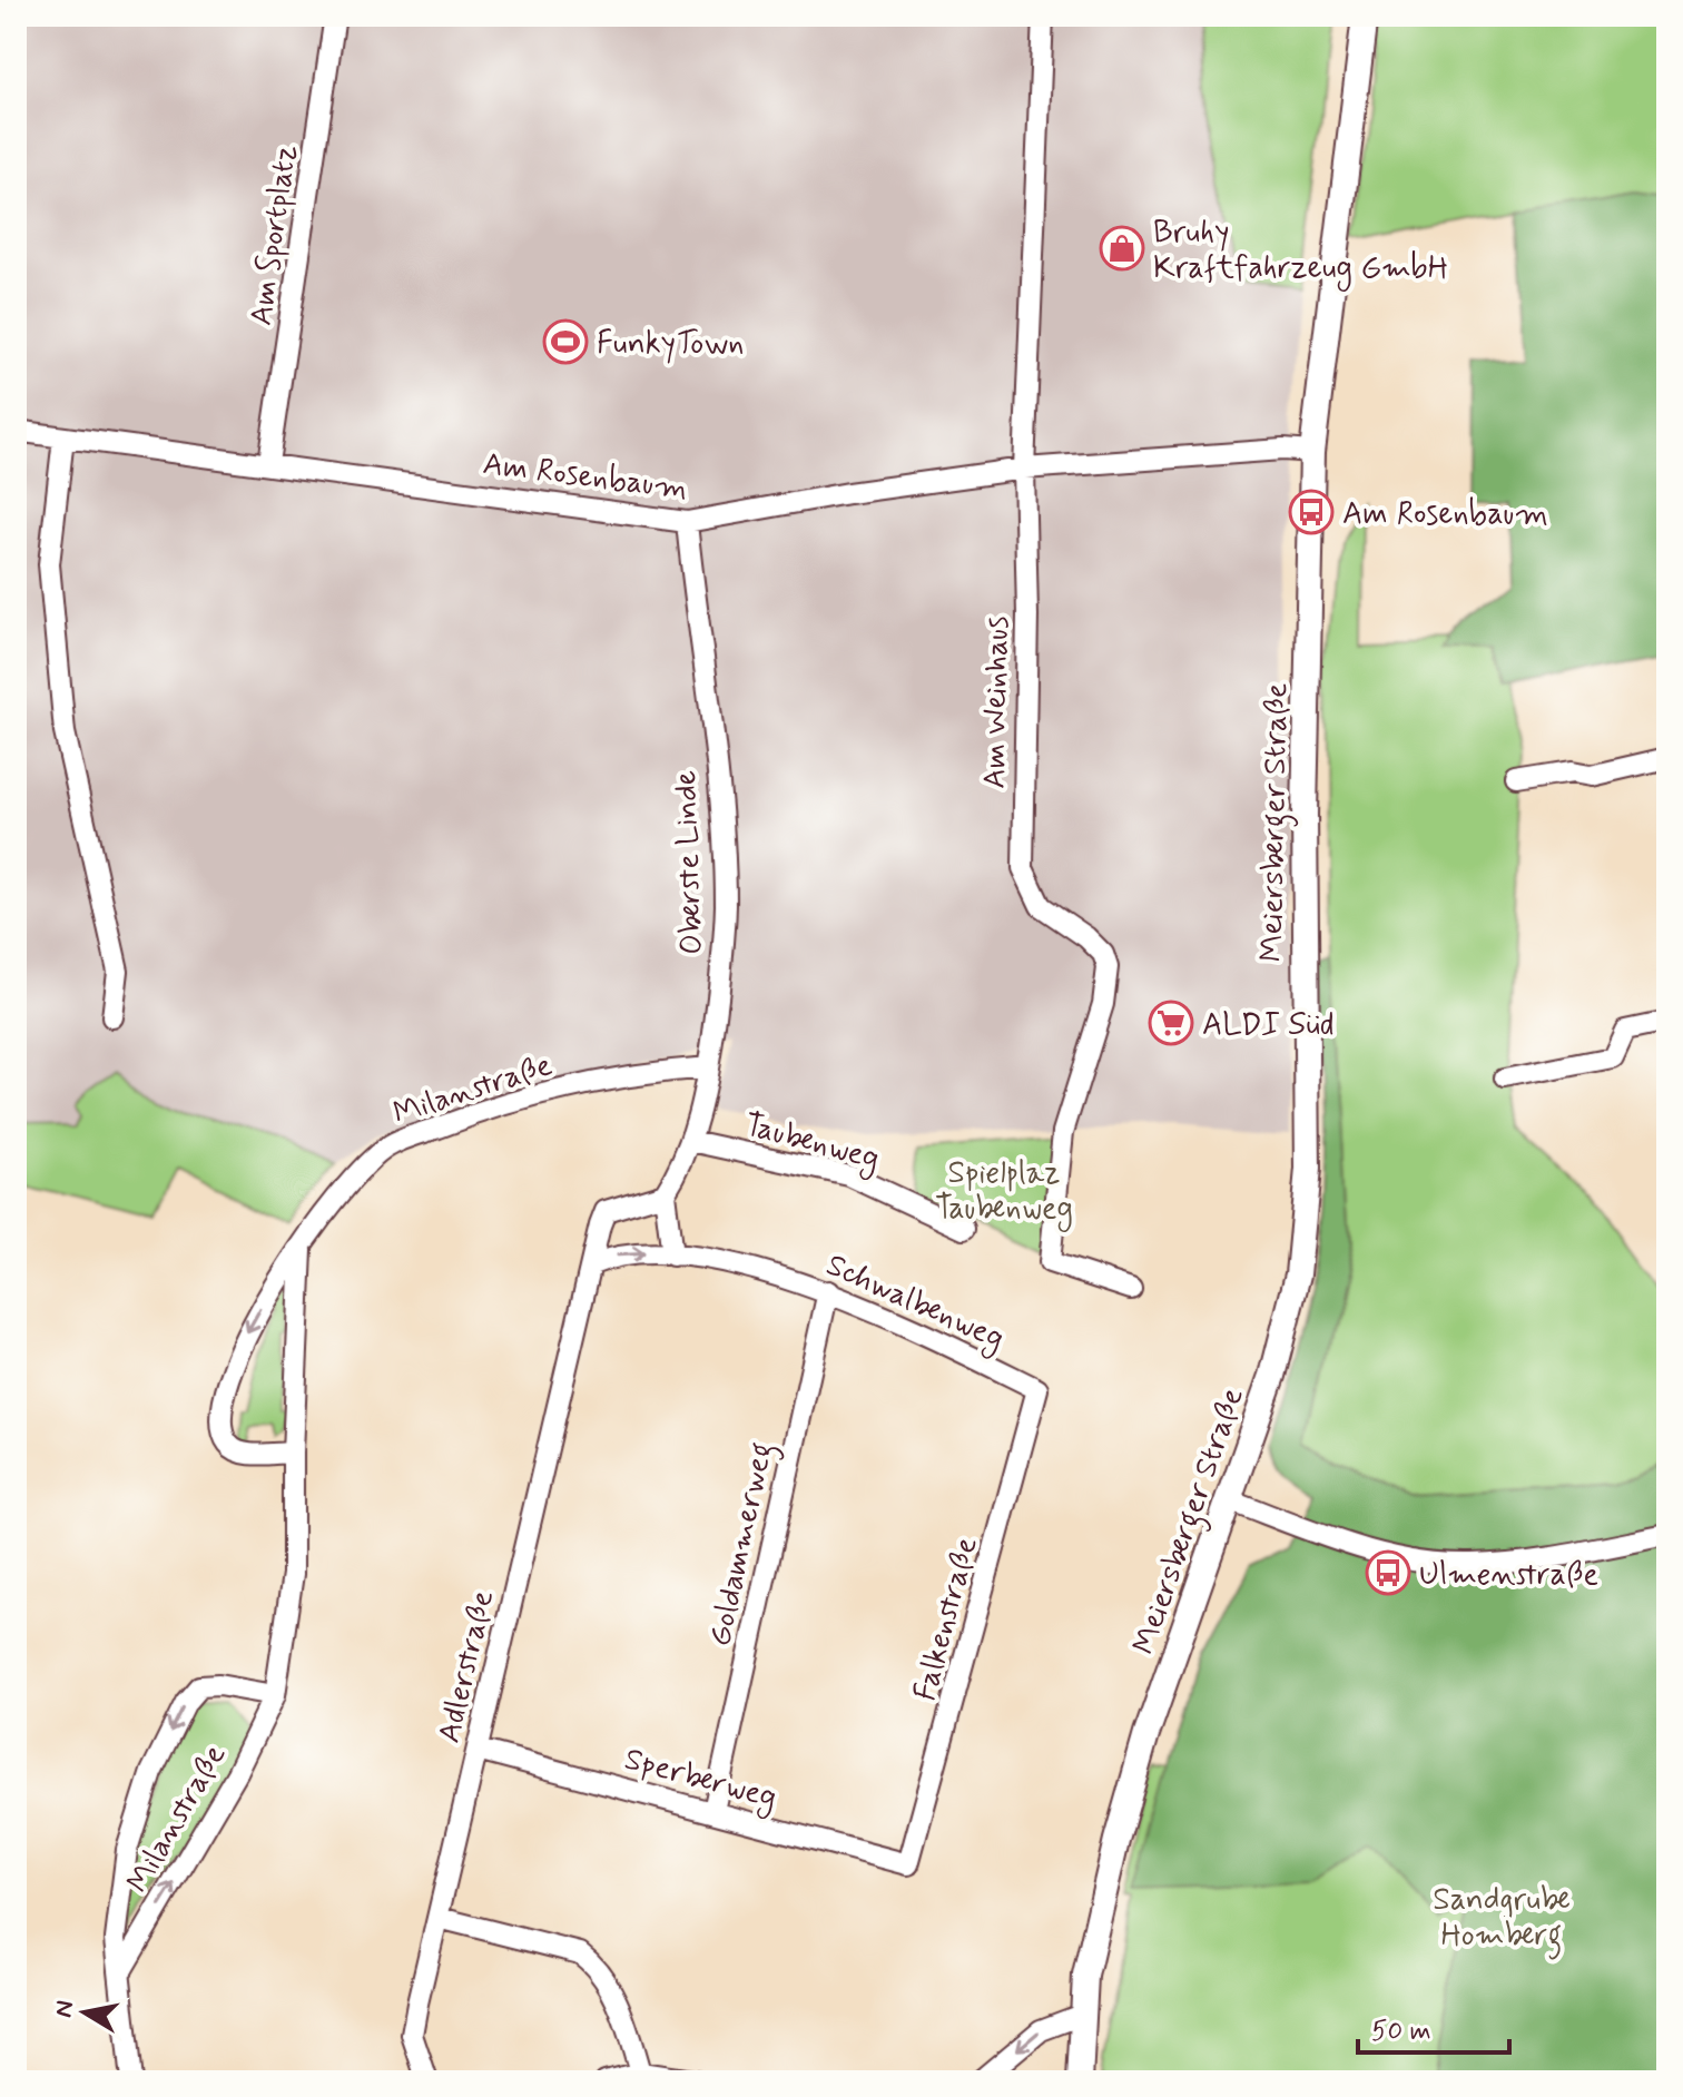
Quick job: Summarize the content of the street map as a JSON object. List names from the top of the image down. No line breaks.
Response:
{"streets":{"main road":["Meiersberger Straße"],"street":["Am Sportplatz","Am Rosenbaum","Am Weinhaus","Oberste Linde","Milanstraße","Taubenweg","Schwalbenweg","Goldammerweg","Falkenstraße","Adlerstraße","Sperberweg"]},"crossings":[["Am Sportplatz","Am Rosenbaum"],["Am Rosenbaum","Am Weinhaus"],["Am Rosenbaum","Meiersberger Straße"],["Am Rosenbaum","Oberste Linde"],["Oberste Linde","Milanstraße"],["Oberste Linde","Taubenweg"],["Oberste Linde","Adlerstraße"],["Schwalbenweg","Goldammerweg"],["Schwalbenweg","Falkenstraße"],["Goldammerweg","Sperberweg"],["Falkenstraße","Sperberweg"],["Adlerstraße","Sperberweg"]],"parks":["Spielplaz Taubenweg","Sandgrube Homberg"],"places":{"shop":["Bruhy Kraftfahrzeug GmbH"],"sports":["FunkyTown"],"bus stop":["Am Rosenbaum","Ulmenstraße"],"supermarket":["ALDI Süd"]},"scale_bar":"50 m","north":"left"}
